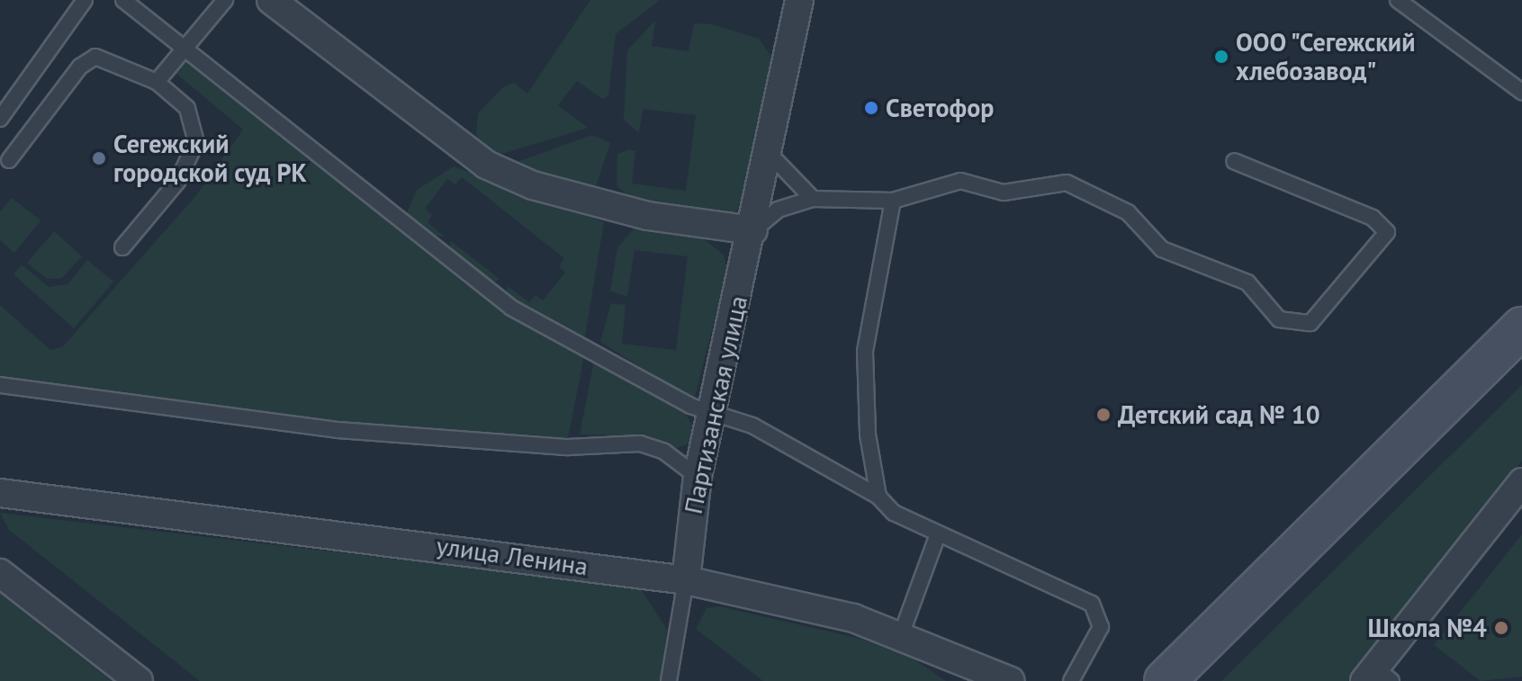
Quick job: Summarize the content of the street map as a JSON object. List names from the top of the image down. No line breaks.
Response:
{"streets":{"street":["Партизанская улица","улица Ленина"]},"crossings":[["Партизанская улица","улица Ленина"]],"places":["ООО \"Сегежский хлебозавод\"","Светофор","Сегежский городской суд РК","Детский сад № 10","Школа №4"]}
